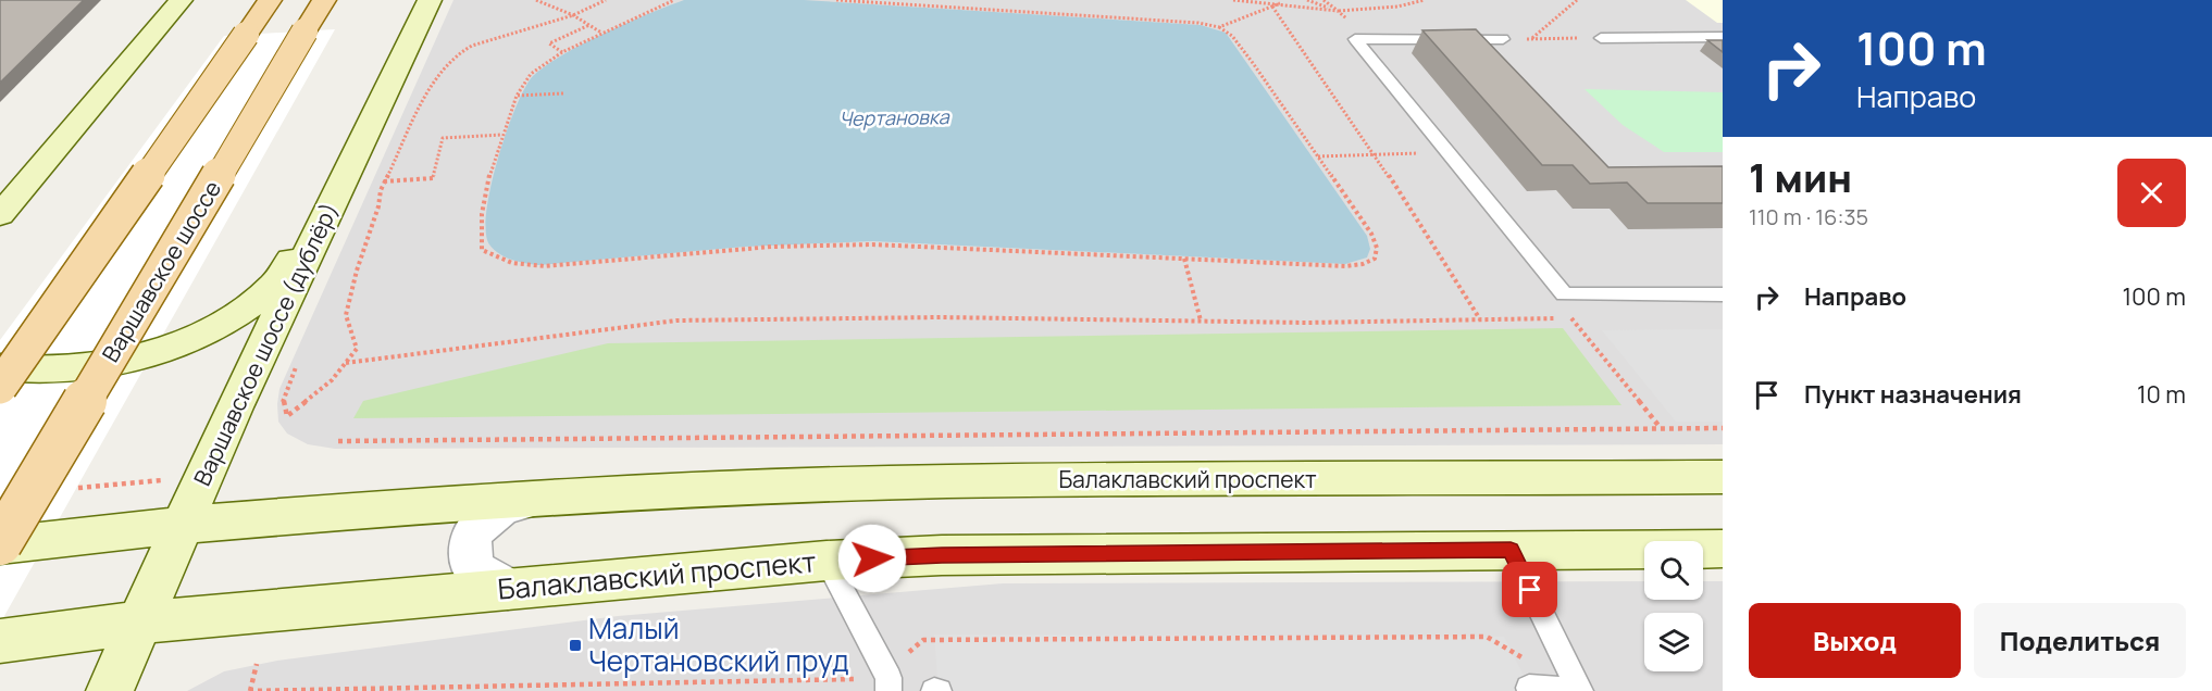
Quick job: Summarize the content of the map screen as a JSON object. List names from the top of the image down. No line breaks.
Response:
{"streets":{"main road":["Варшавское шоссе","Варшавское шоссе (дублёр)","Балаклавский проспект"]},"crossings":[["Варшавское шоссе","Балаклавский проспект"],["Варшавское шоссе (дублёр)","Балаклавский проспект"]],"water":["Чертановка"],"places":{"transit":["Малый Чертановский пруд"]},"page":{"turn":["100 m","Направо"],"heading":["1 мин","110 m · 16:35"],"list":[{"name":"Направо","value":"100 m"},{"name":"Пункт назначения","value":"10 m"}],"buttons":["Выход","Поделиться"]}}
